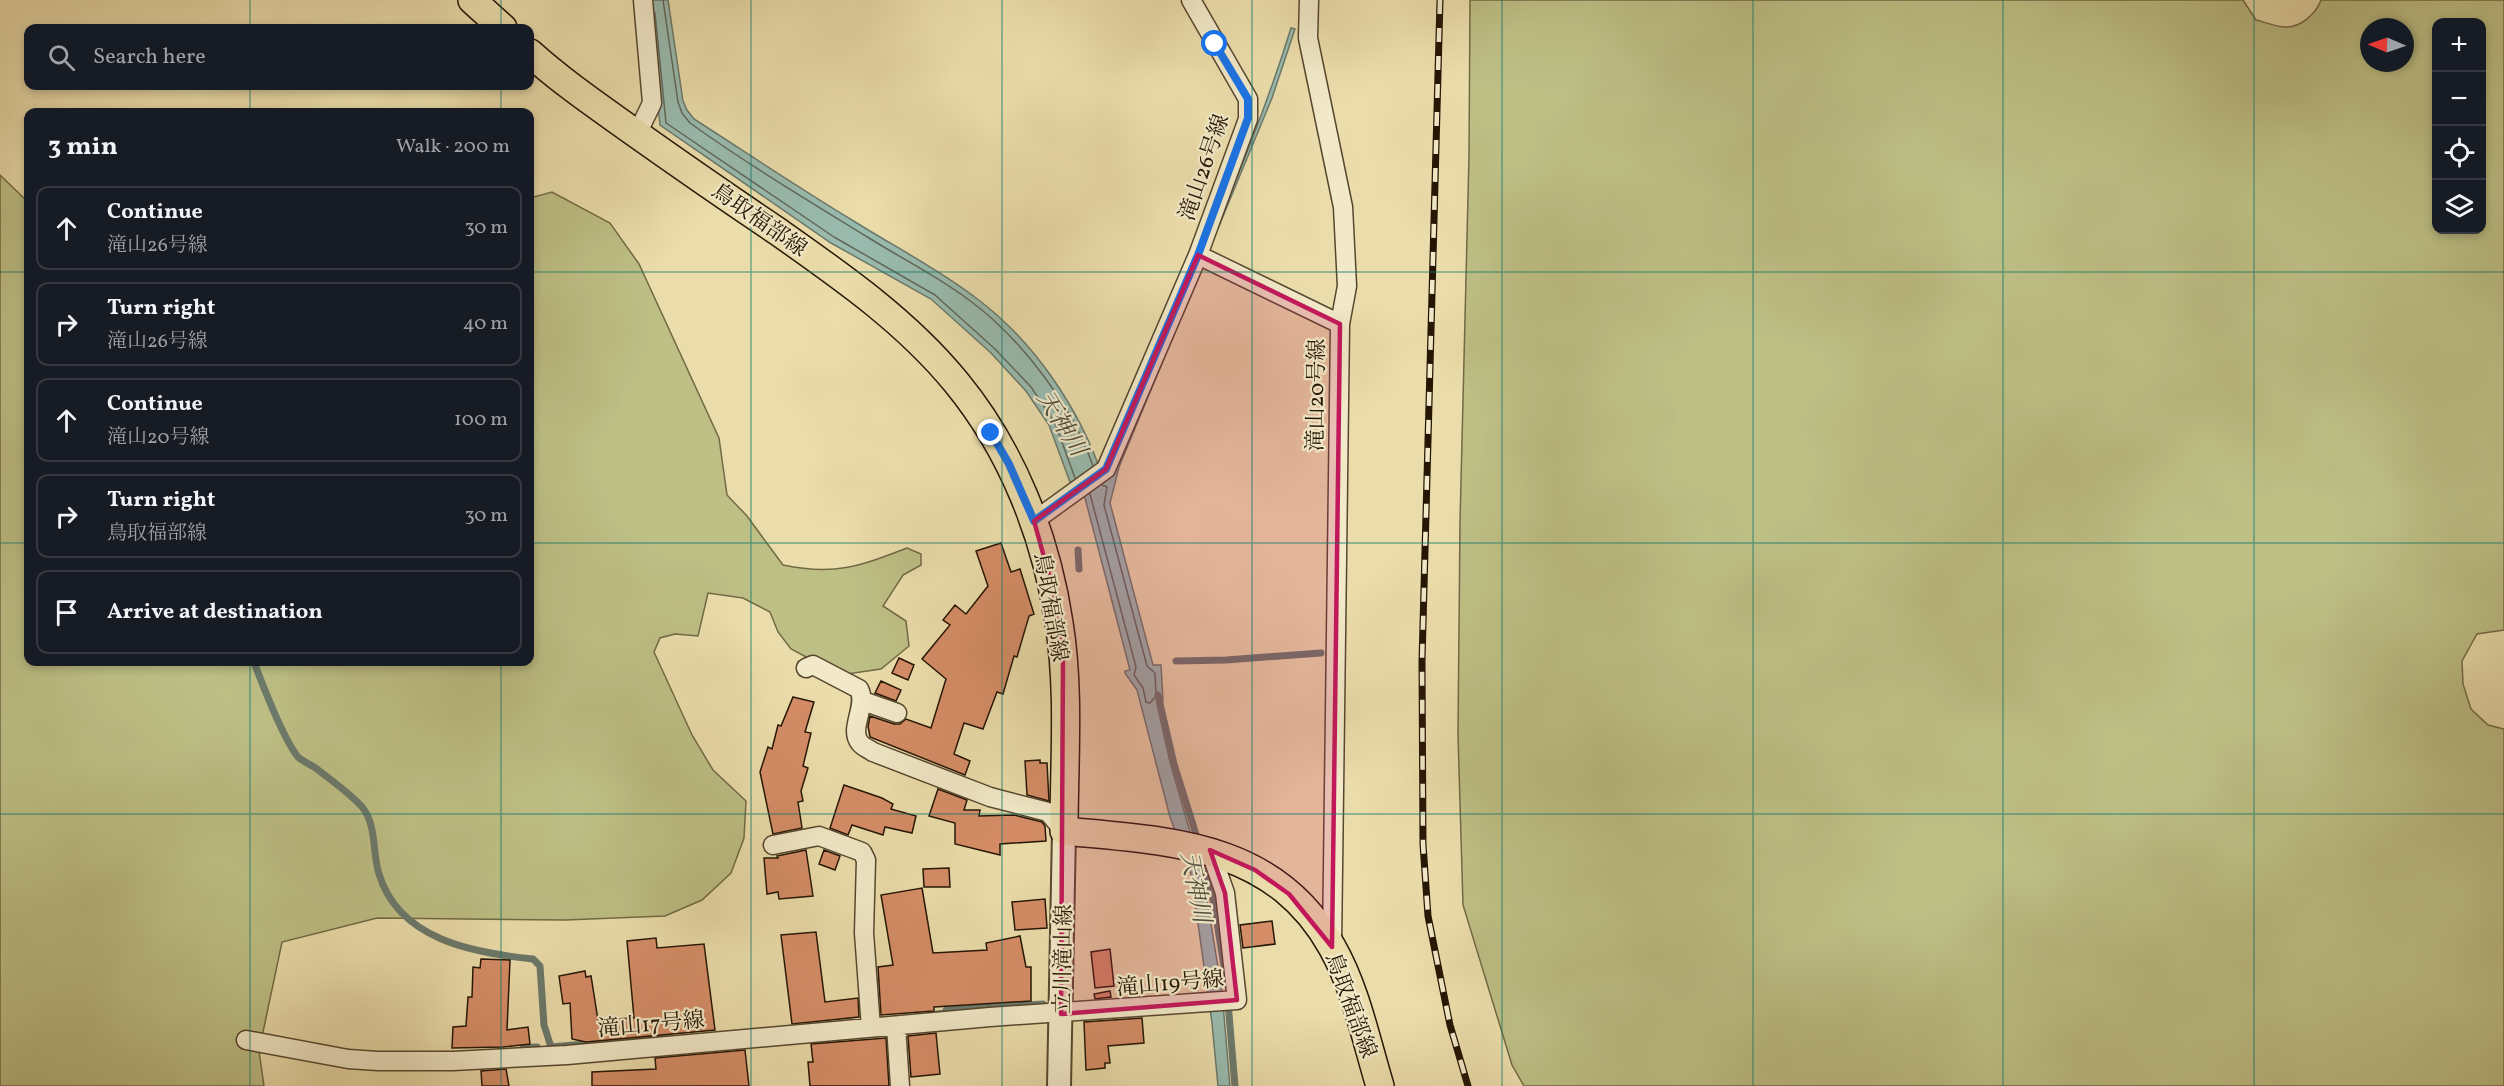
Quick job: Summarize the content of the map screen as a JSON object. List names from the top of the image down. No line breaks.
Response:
{"streets":{"main road":["鳥取福部線"],"street":["滝山26号線","滝山20号線","立川滝山線","滝山19号線","滝山17号線"]},"crossings":[["滝山26号線","滝山20号線"],["鳥取福部線","滝山20号線"],["鳥取福部線","立川滝山線"],["鳥取福部線","滝山19号線"],["立川滝山線","滝山19号線"],["立川滝山線","滝山17号線"],["滝山19号線","滝山17号線"]],"water":["天神川"],"north":"left","page":{"map_buttons":["+","−"],"search":"Search here","heading":["3 min","Walk · 200 m"],"list":[["Continue","滝山26号線","30 m"],["Turn right","滝山26号線","40 m"],["Continue","滝山20号線","100 m"],["Turn right","鳥取福部線","30 m"],"Arrive at destination"]}}
